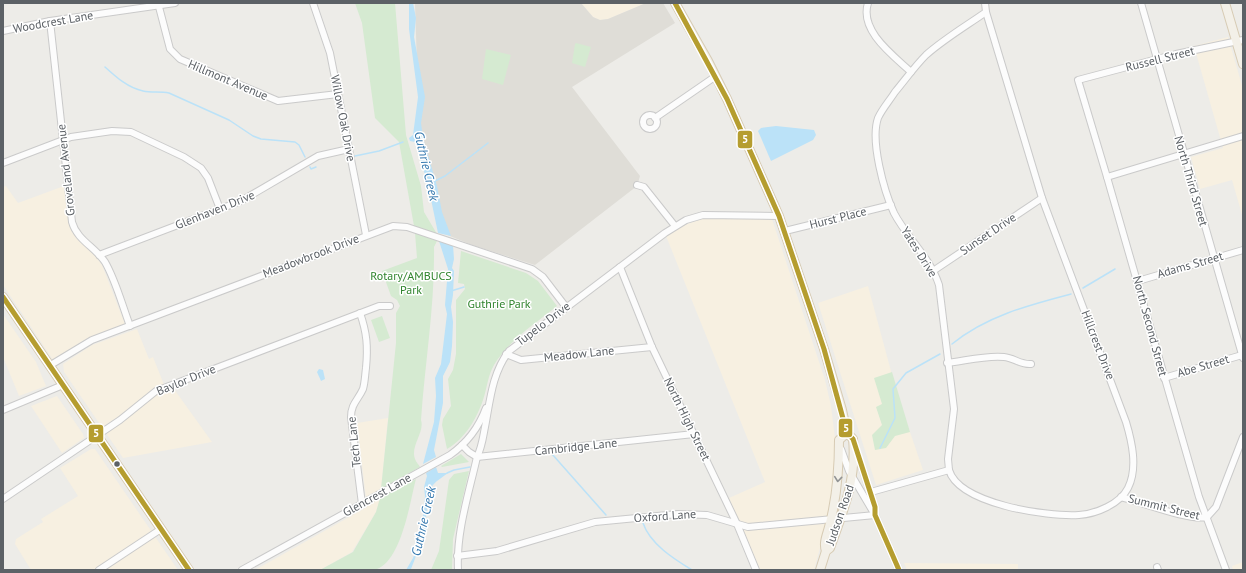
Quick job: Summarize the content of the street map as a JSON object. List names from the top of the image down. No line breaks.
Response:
{"streets":{"main road":["Judson Road"],"street":["Woodcrest Lane","Russell Street","Hillmont Avenue","Willow Oak Drive","Groveland Avenue","North Third Street","Glenhaven Drive","Hurst Place","Sunset Drive","Yates Drive","Meadowbrook Drive","Adams Street","Tupelo Drive","North Second Street","Hillcrest Drive","Meadow Lane","Abe Street","Baylor Drive","North High Street","Tech Lane","Cambridge Lane","Glencrest Lane","Summit Street","Oxford Lane"]},"crossings":[["Woodcrest Lane","Hillmont Avenue"],["Woodcrest Lane","Groveland Avenue"],["Russell Street","North Third Street"],["Russell Street","North Second Street"],["Hillmont Avenue","Willow Oak Drive"],["Willow Oak Drive","Glenhaven Drive"],["Willow Oak Drive","Meadowbrook Drive"],["Groveland Avenue","Glenhaven Drive"],["Groveland Avenue","Meadowbrook Drive"],["North Third Street","Adams Street"],["North Third Street","Abe Street"],["Hurst Place","Yates Drive"],["Sunset Drive","Yates Drive"],["Sunset Drive","Hillcrest Drive"],["Yates Drive","Hillcrest Drive"],["Meadowbrook Drive","Tupelo Drive"],["Adams Street","North Second Street"],["Tupelo Drive","Meadow Lane"],["Tupelo Drive","North High Street"],["Tupelo Drive","Cambridge Lane"],["Tupelo Drive","Glencrest Lane"],["Tupelo Drive","Oxford Lane"],["North Second Street","Abe Street"],["North Second Street","Summit Street"],["Hillcrest Drive","Summit Street"],["Meadow Lane","North High Street"],["Baylor Drive","Tech Lane"],["North High Street","Cambridge Lane"],["North High Street","Oxford Lane"],["Tech Lane","Glencrest Lane"],["Judson Road","Oxford Lane"]],"water":["Guthrie Creek"],"parks":["Rotary/AMBUCS Park","Guthrie Park"],"lines":["transit line 5"]}
